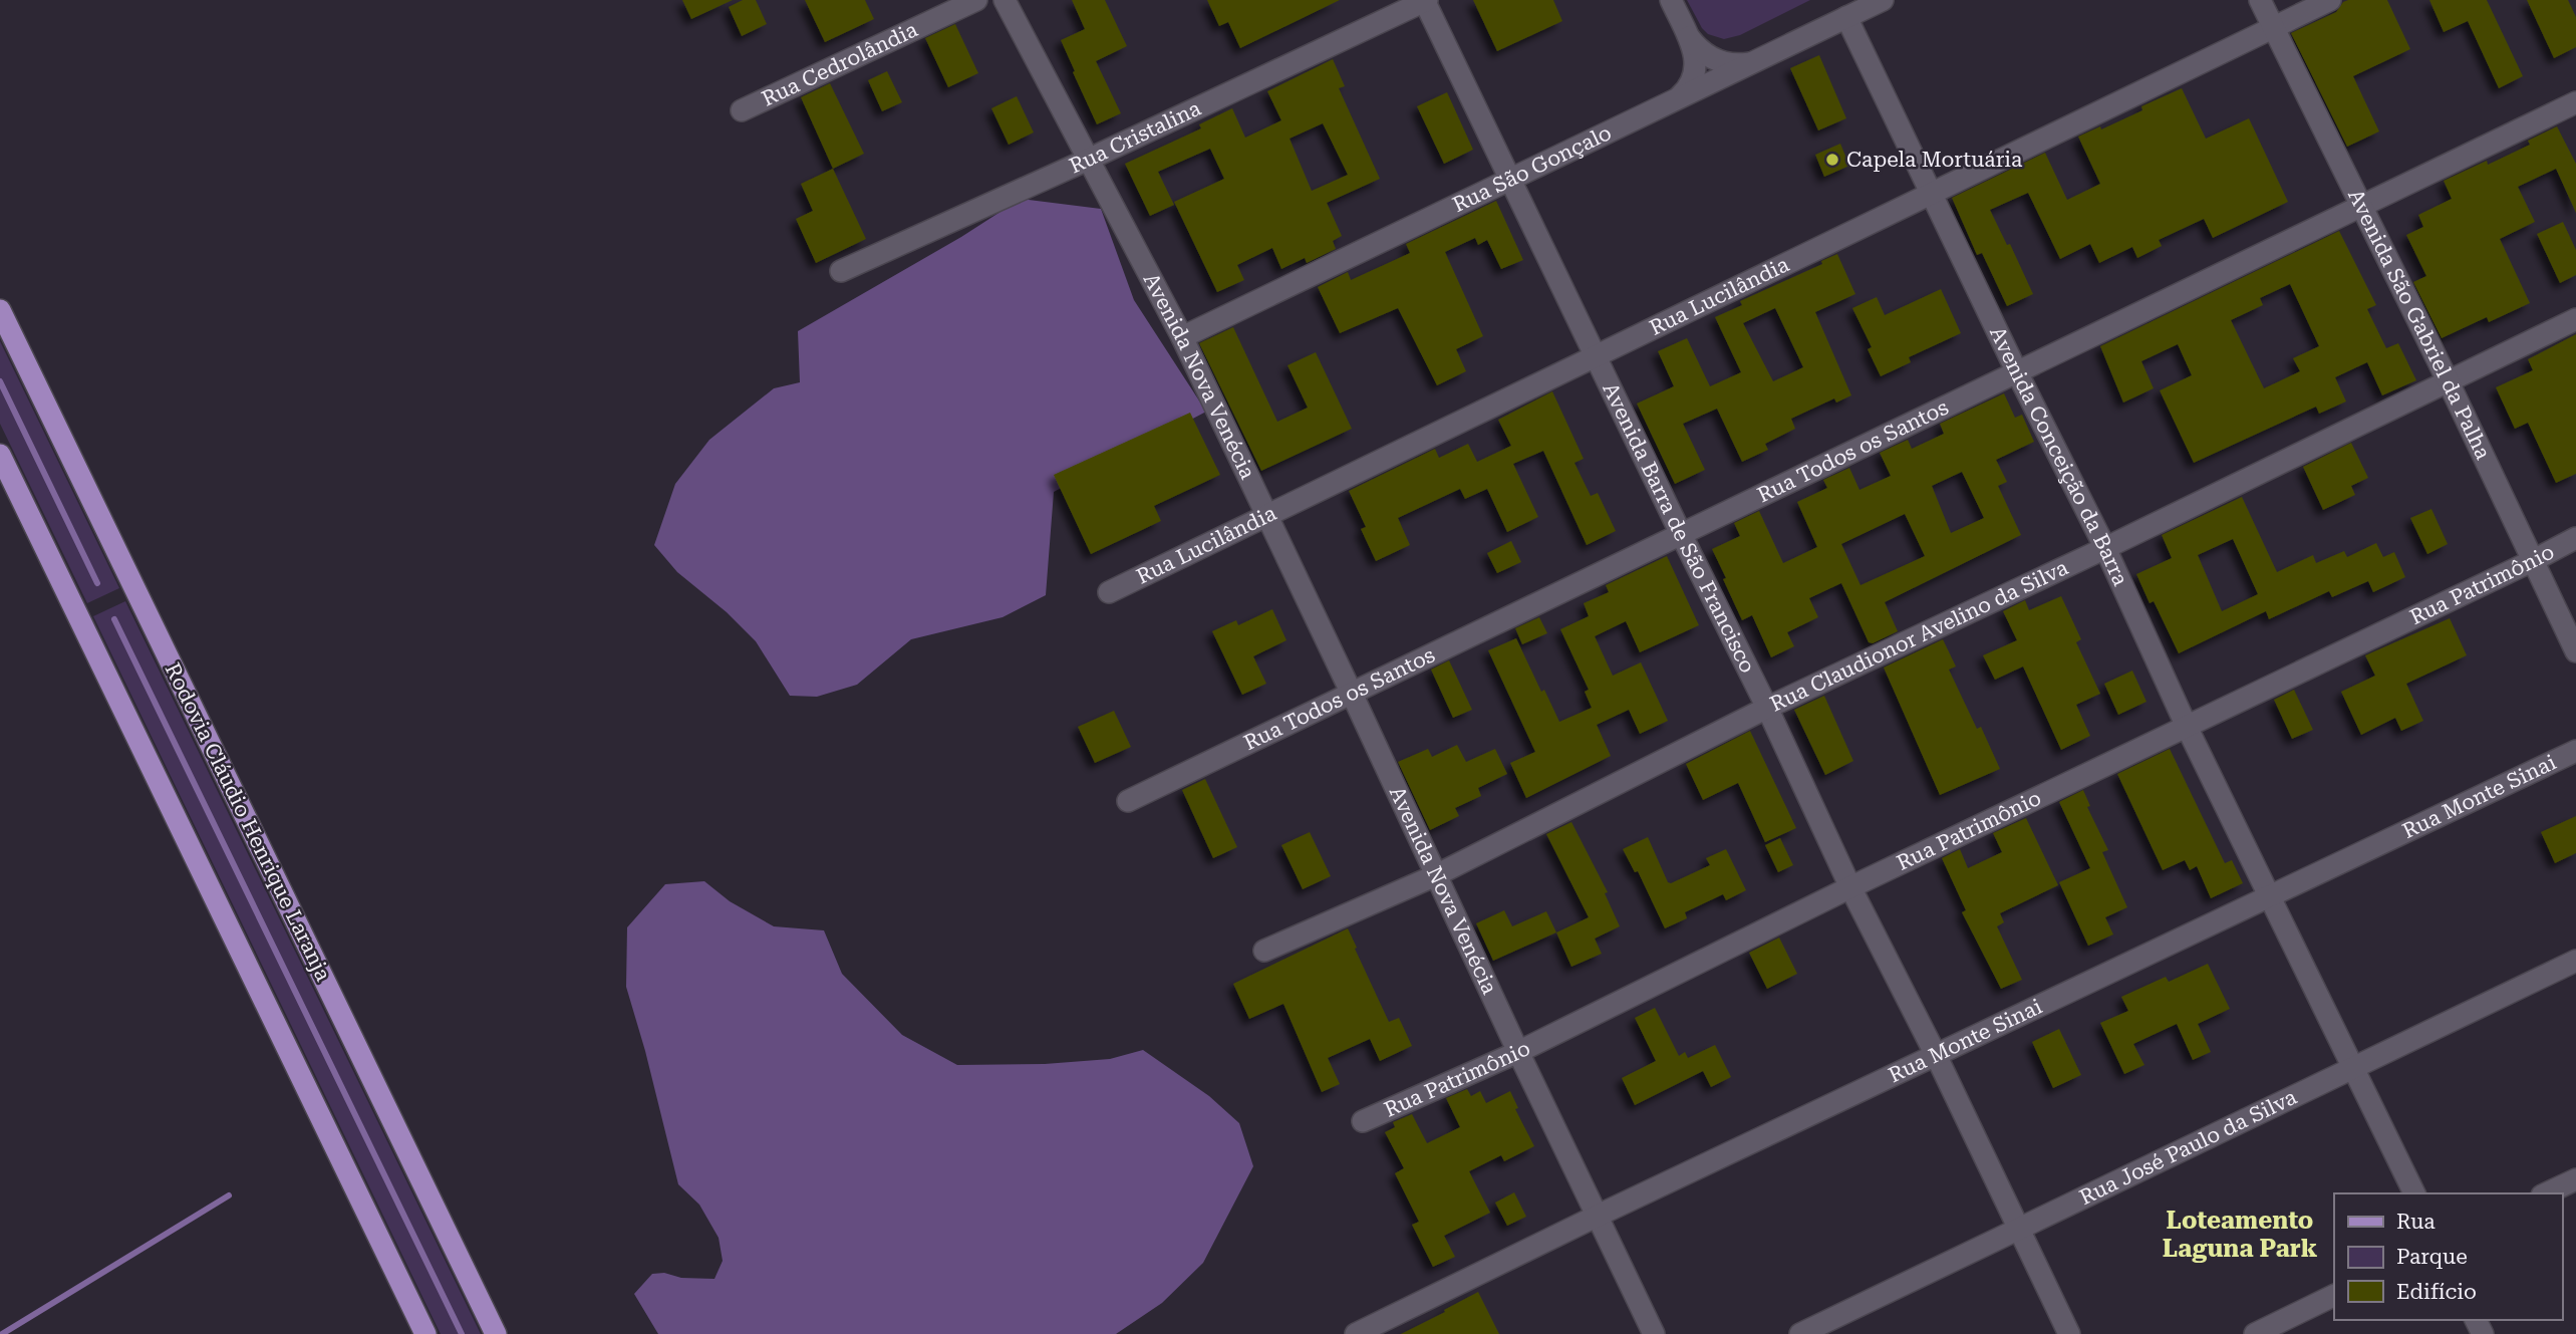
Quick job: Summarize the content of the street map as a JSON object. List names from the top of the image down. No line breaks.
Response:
{"streets":{"main road":["Rodovia Cláudio Henrique Laranja"],"street":["Rua Cedrolândia","Rua Cristalina","Rua São Gonçalo","Rua Lucilândia","Avenida São Gabriel da Palha","Avenida Nova Venécia","Rua Todos os Santos","Avenida Conceição da Barra","Avenida Barra de São Francisco","Rua Patrimônio","Rua Claudionor Avelino da Silva","Rua Monte Sinai","Rua José Paulo da Silva"]},"crossings":[["Rua Cristalina","Avenida Nova Venécia"],["Rua Cristalina","Avenida Barra de São Francisco"],["Rua São Gonçalo","Avenida Nova Venécia"],["Rua São Gonçalo","Avenida Conceição da Barra"],["Rua São Gonçalo","Avenida Barra de São Francisco"],["Rua Lucilândia","Avenida São Gabriel da Palha"],["Rua Lucilândia","Avenida Nova Venécia"],["Rua Lucilândia","Avenida Conceição da Barra"],["Rua Lucilândia","Avenida Barra de São Francisco"],["Avenida São Gabriel da Palha","Rua Todos os Santos"],["Avenida São Gabriel da Palha","Rua Patrimônio"],["Avenida São Gabriel da Palha","Rua Claudionor Avelino da Silva"],["Avenida Nova Venécia","Rua Todos os Santos"],["Avenida Nova Venécia","Rua Patrimônio"],["Avenida Nova Venécia","Rua Claudionor Avelino da Silva"],["Avenida Nova Venécia","Rua Monte Sinai"],["Rua Todos os Santos","Avenida Conceição da Barra"],["Rua Todos os Santos","Avenida Barra de São Francisco"],["Avenida Conceição da Barra","Rua Patrimônio"],["Avenida Conceição da Barra","Rua Claudionor Avelino da Silva"],["Avenida Conceição da Barra","Rua Monte Sinai"],["Avenida Conceição da Barra","Rua José Paulo da Silva"],["Avenida Barra de São Francisco","Rua Patrimônio"],["Avenida Barra de São Francisco","Rua Claudionor Avelino da Silva"],["Avenida Barra de São Francisco","Rua Monte Sinai"],["Avenida Barra de São Francisco","Rua José Paulo da Silva"]],"districts":["Loteamento Laguna Park"],"places":["Capela Mortuária"],"legend":["Rua","Parque","Edifício"]}
